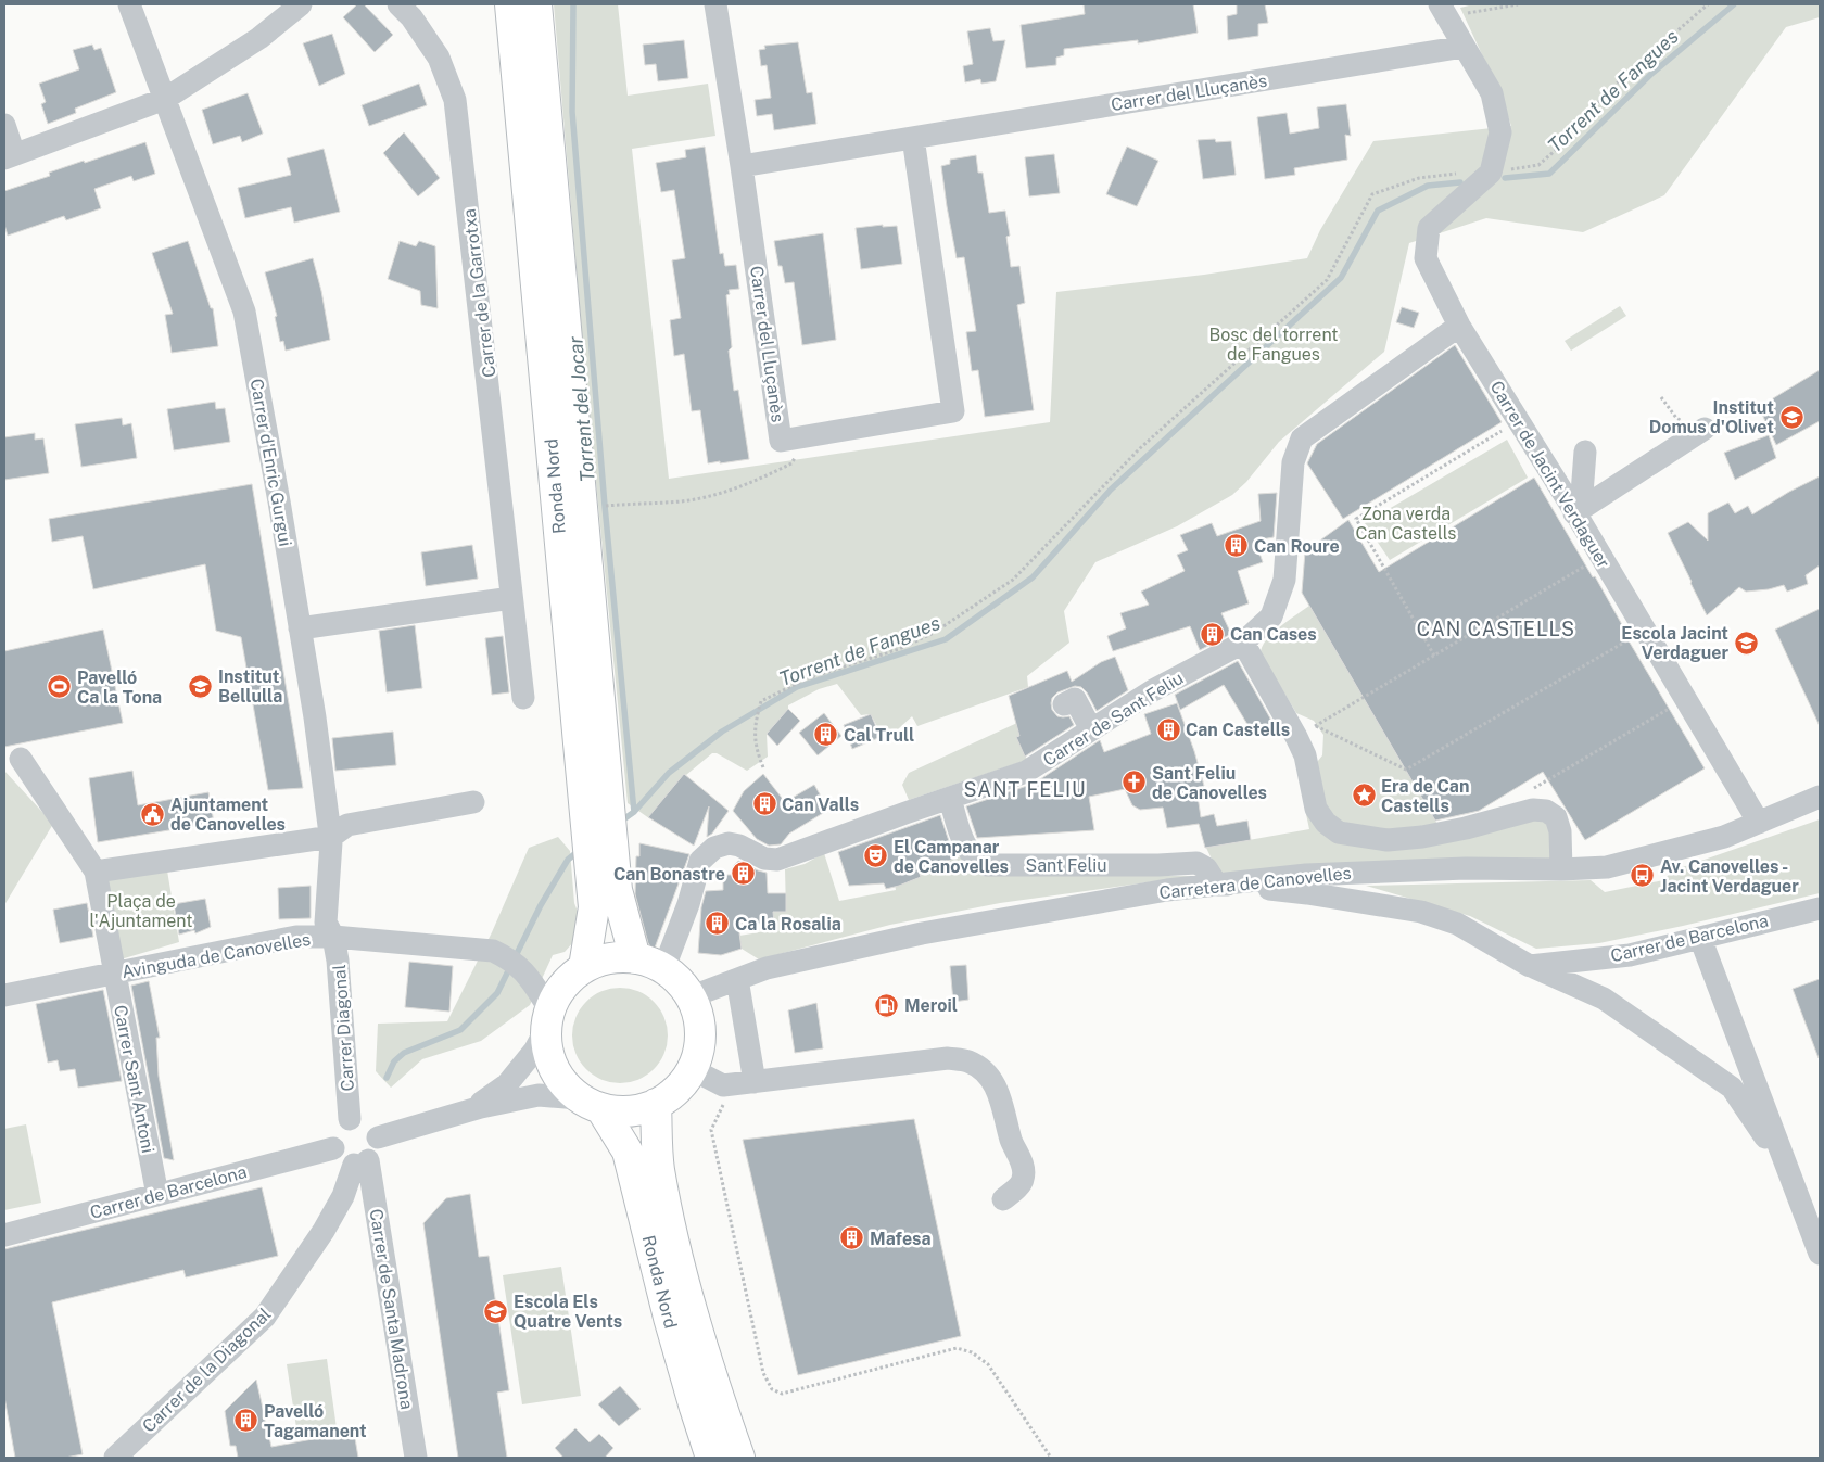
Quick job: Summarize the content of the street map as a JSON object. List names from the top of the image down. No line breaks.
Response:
{"streets":{"main road":["Ronda Nord"],"street":["Carrer del Lluçanès","Carrer de la Garrotxa","Carrer d'Enric Gurgui","Carrer de Jacint Verdaguer","Carrer de Sant Feliu","Sant Feliu","Carretera de Canovelles","Carrer de Barcelona","Avinguda de Canovelles","Carrer Diagonal","Carrer Sant Antoni","Carrer de Santa Madrona","Carrer de la Diagonal"]},"crossings":[["Carrer d'Enric Gurgui","Avinguda de Canovelles"],["Carrer d'Enric Gurgui","Carrer Diagonal"],["Carrer de Jacint Verdaguer","Carrer de Sant Feliu"],["Carrer de Jacint Verdaguer","Carretera de Canovelles"],["Ronda Nord","Carrer de Sant Feliu"],["Ronda Nord","Carretera de Canovelles"],["Ronda Nord","Avinguda de Canovelles"],["Carrer de Sant Feliu","Sant Feliu"],["Carrer de Sant Feliu","Carretera de Canovelles"],["Carrer de Sant Feliu","Avinguda de Canovelles"],["Sant Feliu","Carretera de Canovelles"],["Carretera de Canovelles","Avinguda de Canovelles"],["Carrer de Barcelona","Carrer Diagonal"],["Carrer de Barcelona","Carrer Sant Antoni"],["Carrer de Barcelona","Carrer de Santa Madrona"],["Carrer de Barcelona","Carrer de la Diagonal"],["Avinguda de Canovelles","Carrer Diagonal"],["Avinguda de Canovelles","Carrer Sant Antoni"],["Carrer Diagonal","Carrer de Santa Madrona"],["Carrer Diagonal","Carrer de la Diagonal"],["Carrer de Santa Madrona","Carrer de la Diagonal"]],"districts":["CAN CASTELLS","SANT FELIU"],"water":["Torrent de Fangues","Torrent del Jocar"],"parks":["Bosc del torrent de Fangues","Zona verda Can Castells","Plaça de l'Ajuntament"],"places":{"school or university":["Institut Domus d'Olivet","Escola Jacint Verdaguer","Institut Bellulla","Escola Els Quatre Vents"],"building":["Can Roure","Can Cases","Can Castells","Cal Trull","Can Valls","Can Bonastre","Ca la Rosalia","Mafesa","Pavelló Tagamanent"],"sports":["Pavelló Ca la Tona"],"church":["Sant Feliu de Canovelles"],"place":["Era de Can Castells"],"public building":["Ajuntament de Canovelles"],"theatre":["El Campanar de Canovelles"],"bus stop":["Av. Canovelles - Jacint Verdaguer"],"fuel station":["Meroil"]}}
